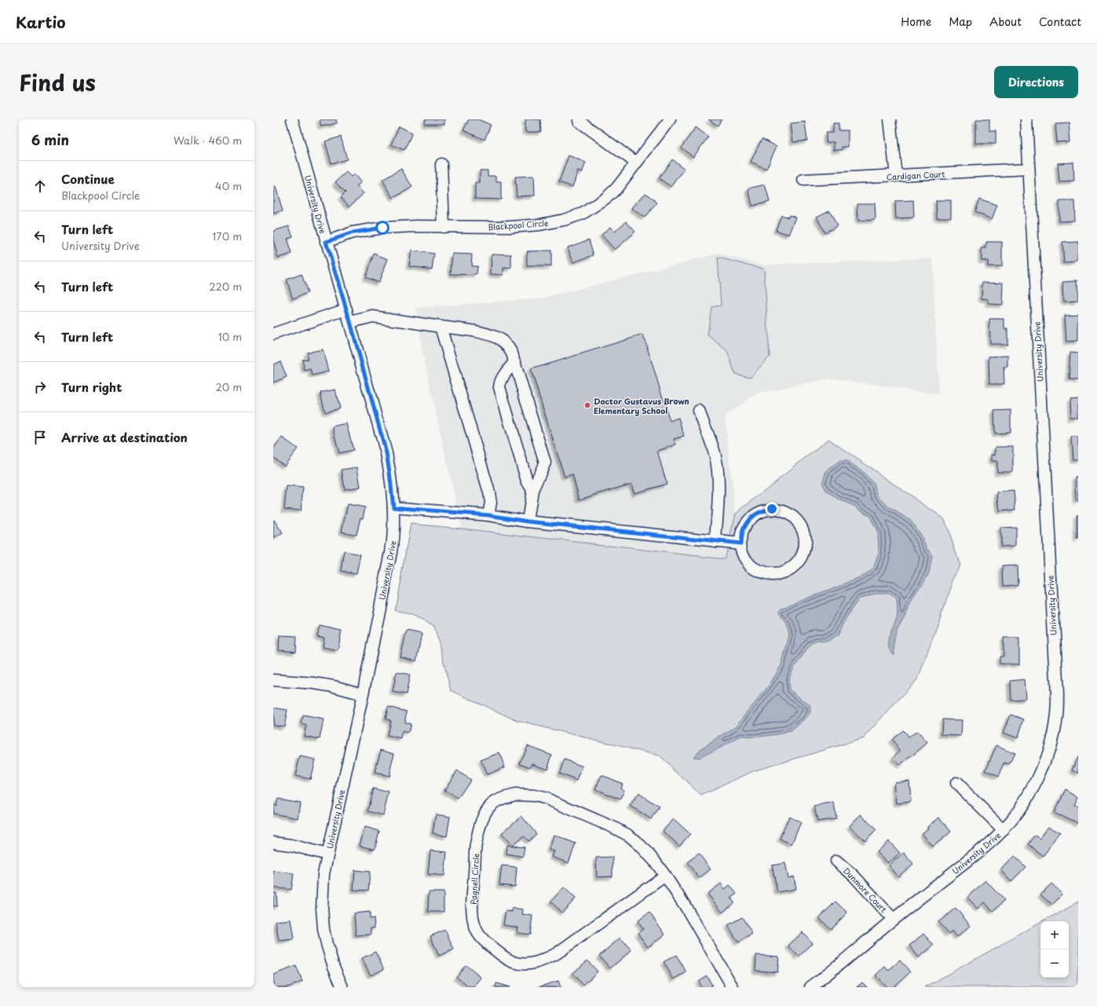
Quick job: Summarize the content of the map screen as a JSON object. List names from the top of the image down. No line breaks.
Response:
{"streets":{"street":["Cardigan Court","University Drive","Blackpool Circle","Pagnell Circle","Dunmore Court"]},"crossings":[["Cardigan Court","University Drive"],["University Drive","Blackpool Circle"],["University Drive","Dunmore Court"]],"places":["Doctor Gustavus Brown Elementary School"],"page":{"header":"Kartio","nav":["Home","Map","About","Contact"],"title":"Find us","buttons":"Directions","heading":["6 min","Walk · 460 m"],"list":[["Continue","Blackpool Circle","40 m"],["Turn left","University Drive","170 m"],["Turn left","220 m"],["Turn left","10 m"],["Turn right","20 m"],"Arrive at destination"],"map_buttons":["+","−"]}}
